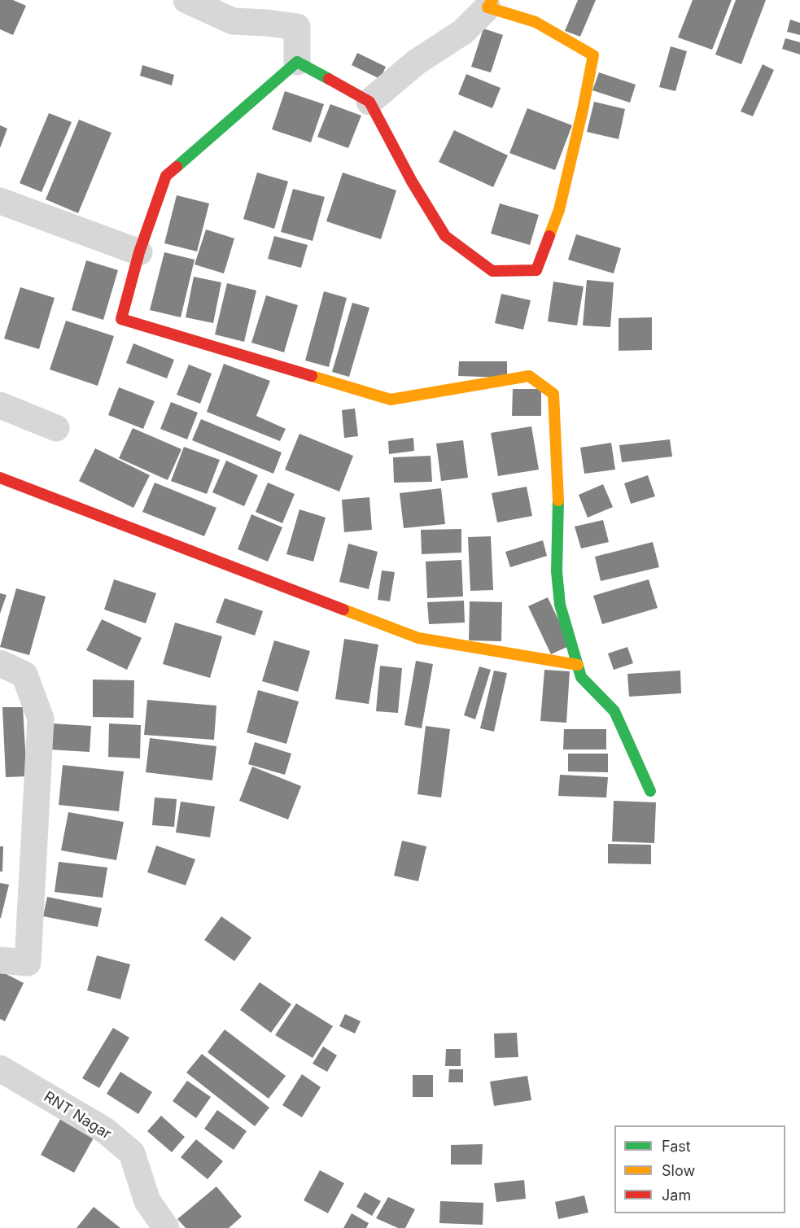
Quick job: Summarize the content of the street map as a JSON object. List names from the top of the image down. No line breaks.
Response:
{"streets":{"street":["RNT Nagar"]},"legend":["Fast","Slow","Jam"]}
